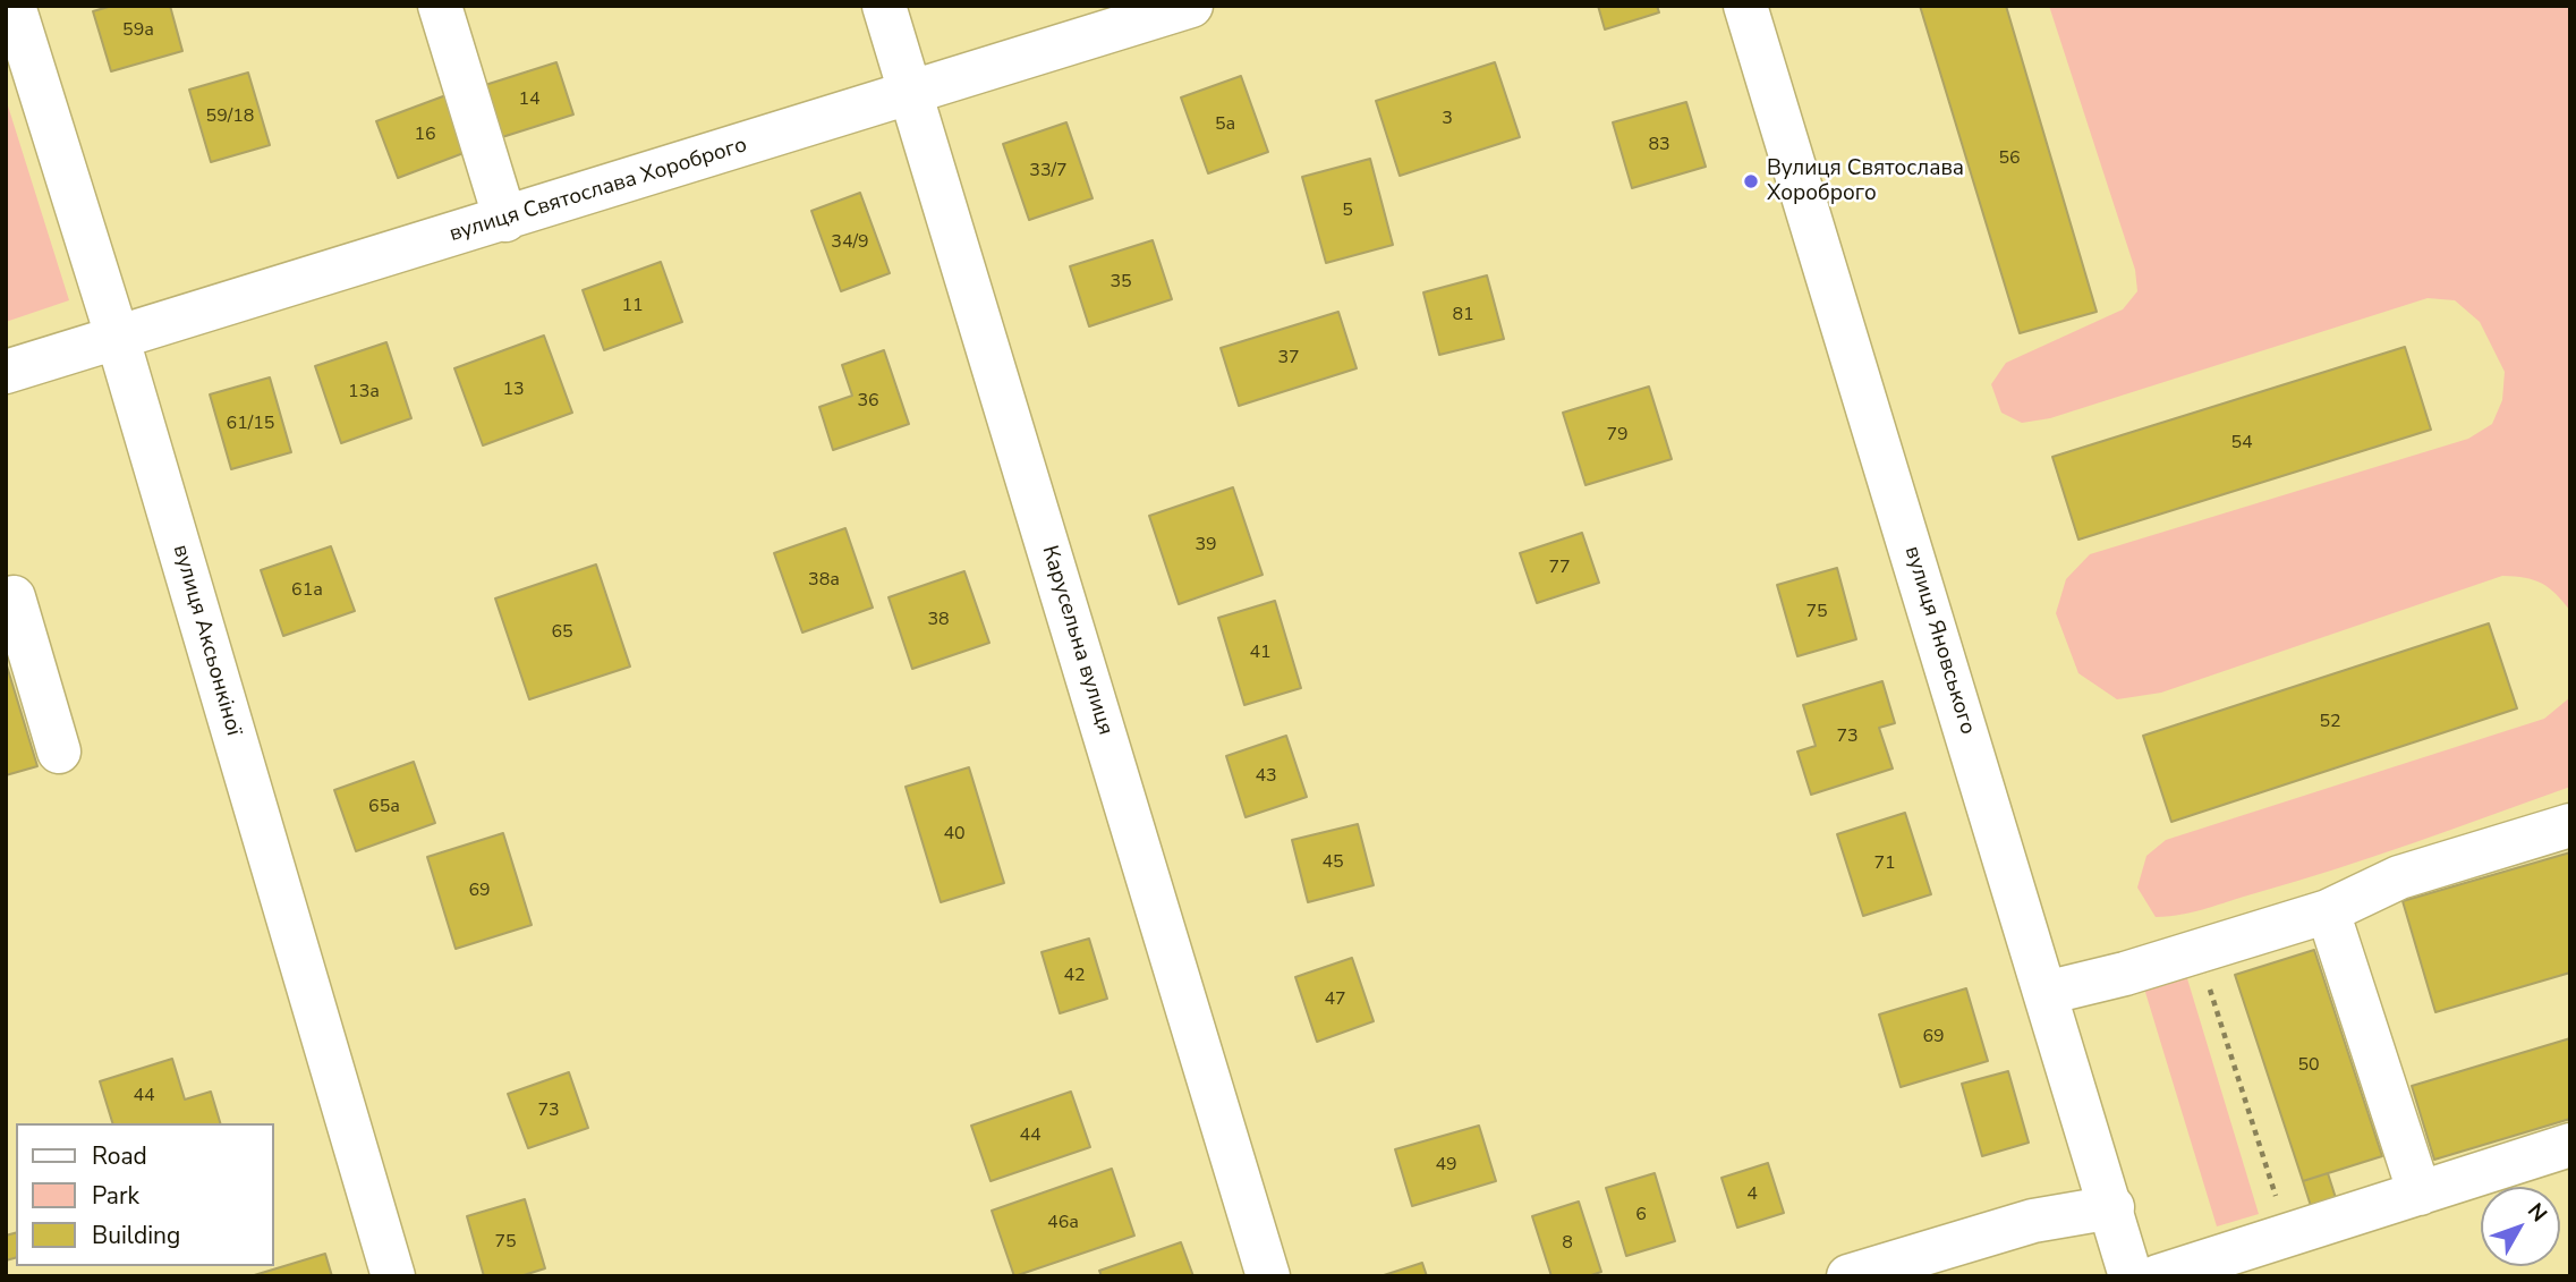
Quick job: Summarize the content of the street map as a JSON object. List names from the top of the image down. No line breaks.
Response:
{"streets":{"street":["вулиця Святослава Хороброго","вулиця Аксьонкіної","Карусельна вулиця","вулиця Яновського"]},"crossings":[["вулиця Святослава Хороброго","вулиця Аксьонкіної"],["вулиця Святослава Хороброго","Карусельна вулиця"]],"places":["Вулиця Святослава Хороброго"],"house_numbers":["59а","14","59/18","3","5а","16","83","56","33/7","5","34/9","35","11","81","37","13","13а","36","61/15","79","54","39","77","38а","61а","75","38","65","41","52","73","43","65а","40","45","71","69","42","47","69","50","44","73","44","49","4","6","46а","75","8"],"legend":["Road","Park","Building"],"north":"top right"}
